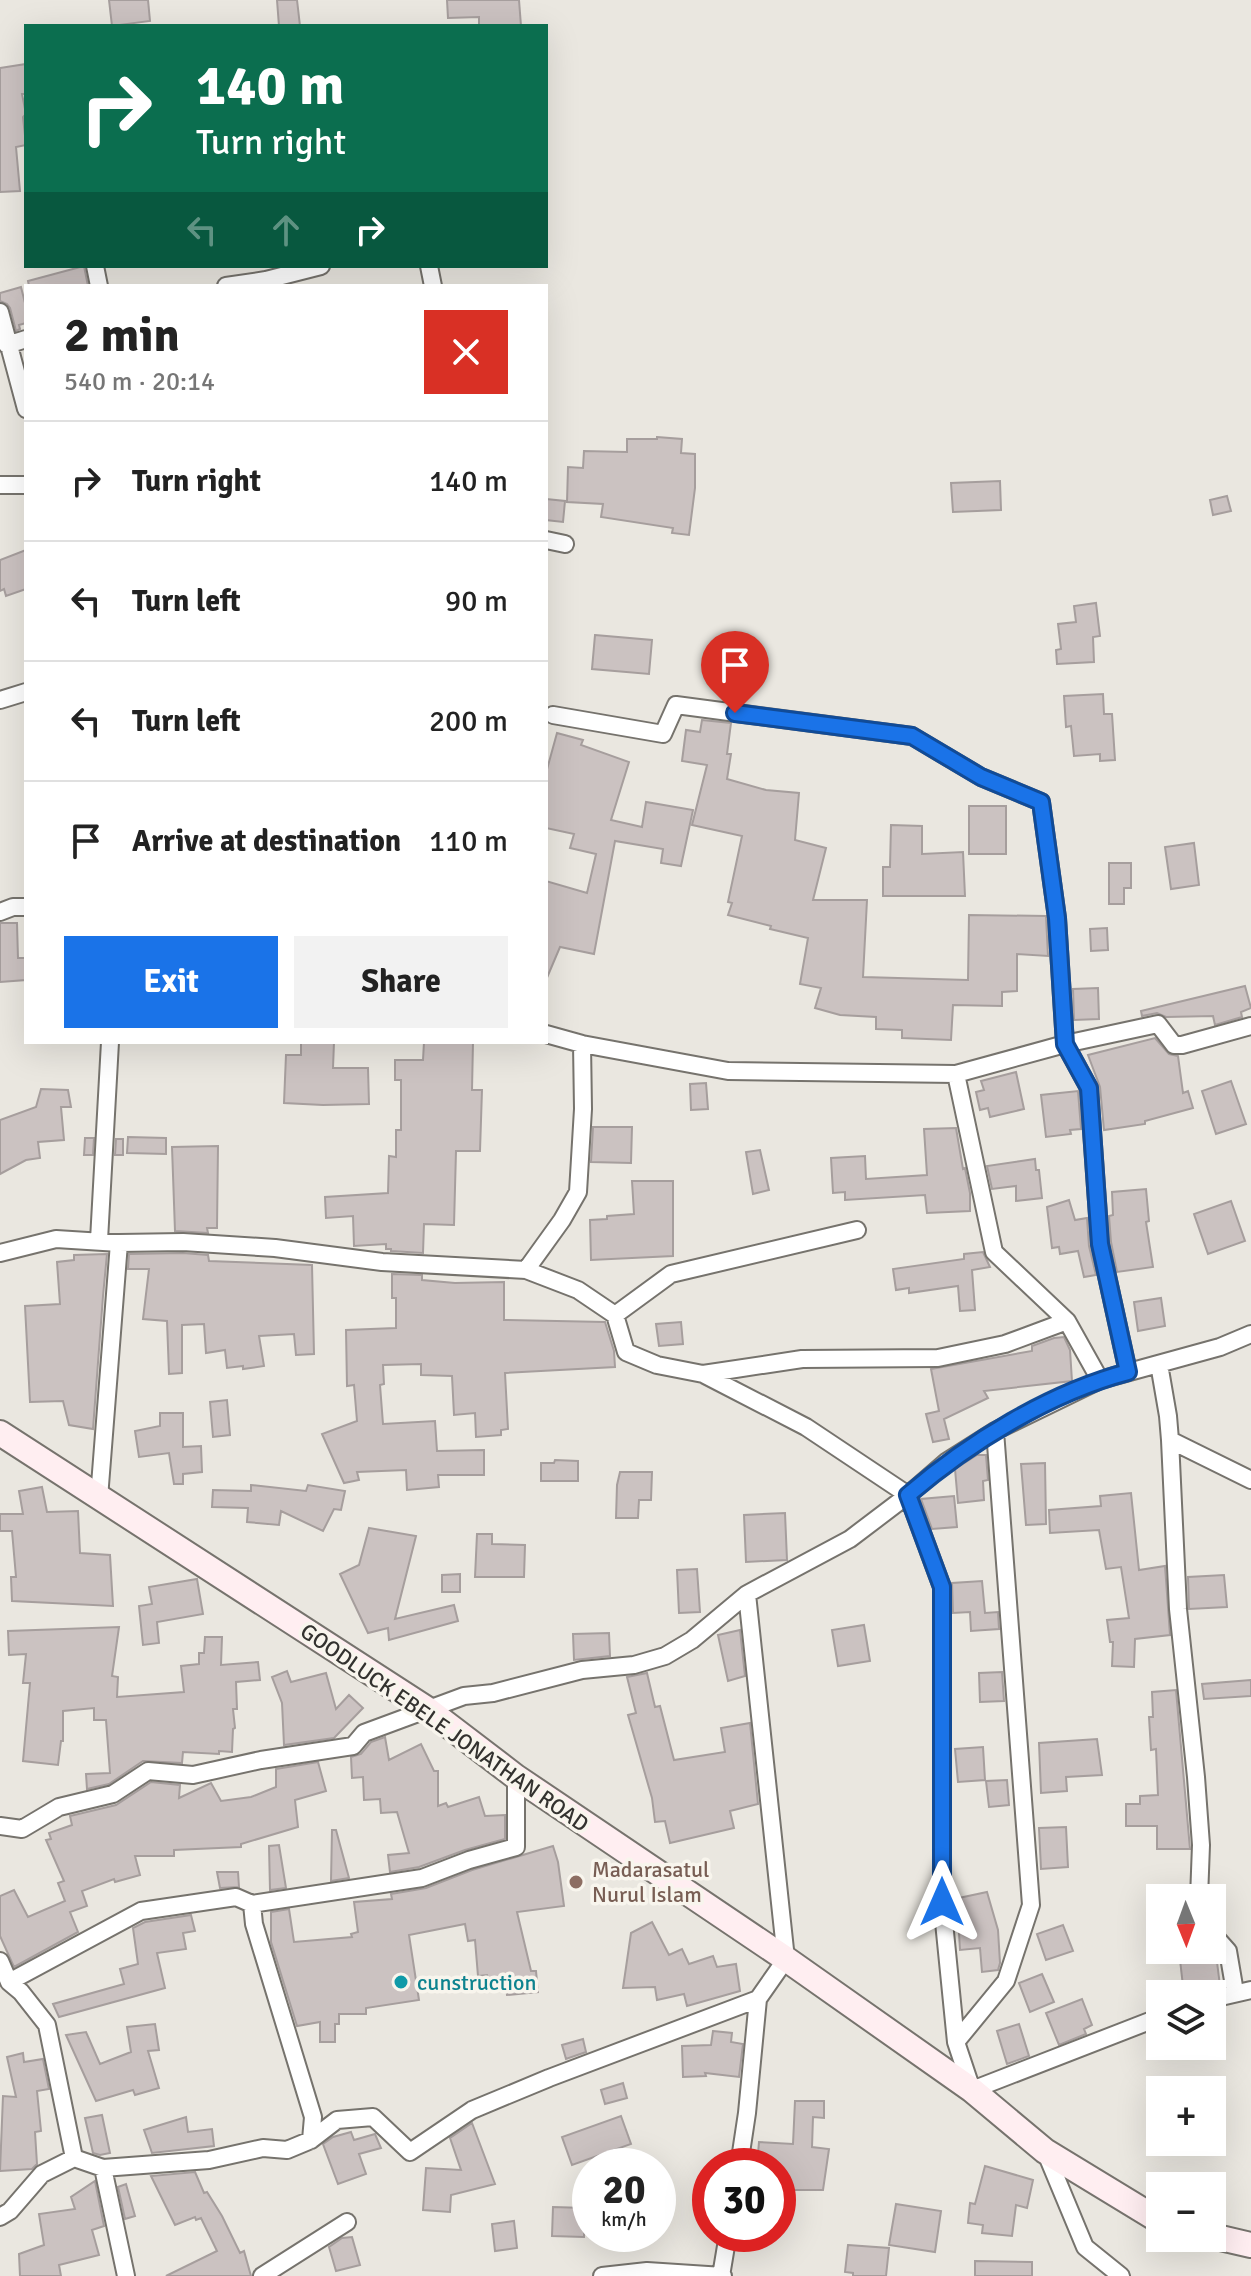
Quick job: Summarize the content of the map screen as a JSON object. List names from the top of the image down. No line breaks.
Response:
{"streets":{"main road":["GOODLUCK EBELE JONATHAN ROAD"]},"places":["Madarasatul Nurul Islam","cunstruction"],"north":"bottom","page":{"turn":["140 m","Turn right"],"heading":["2 min","540 m · 20:14"],"list":[{"name":"Turn right","value":"140 m"},{"name":"Turn left","value":"90 m"},{"name":"Turn left","value":"200 m"},{"name":"Arrive at destination","value":"110 m"}],"buttons":["Exit","Share"],"map_buttons":["+","−"],"speed":"20 km/h","limit":"30"}}
